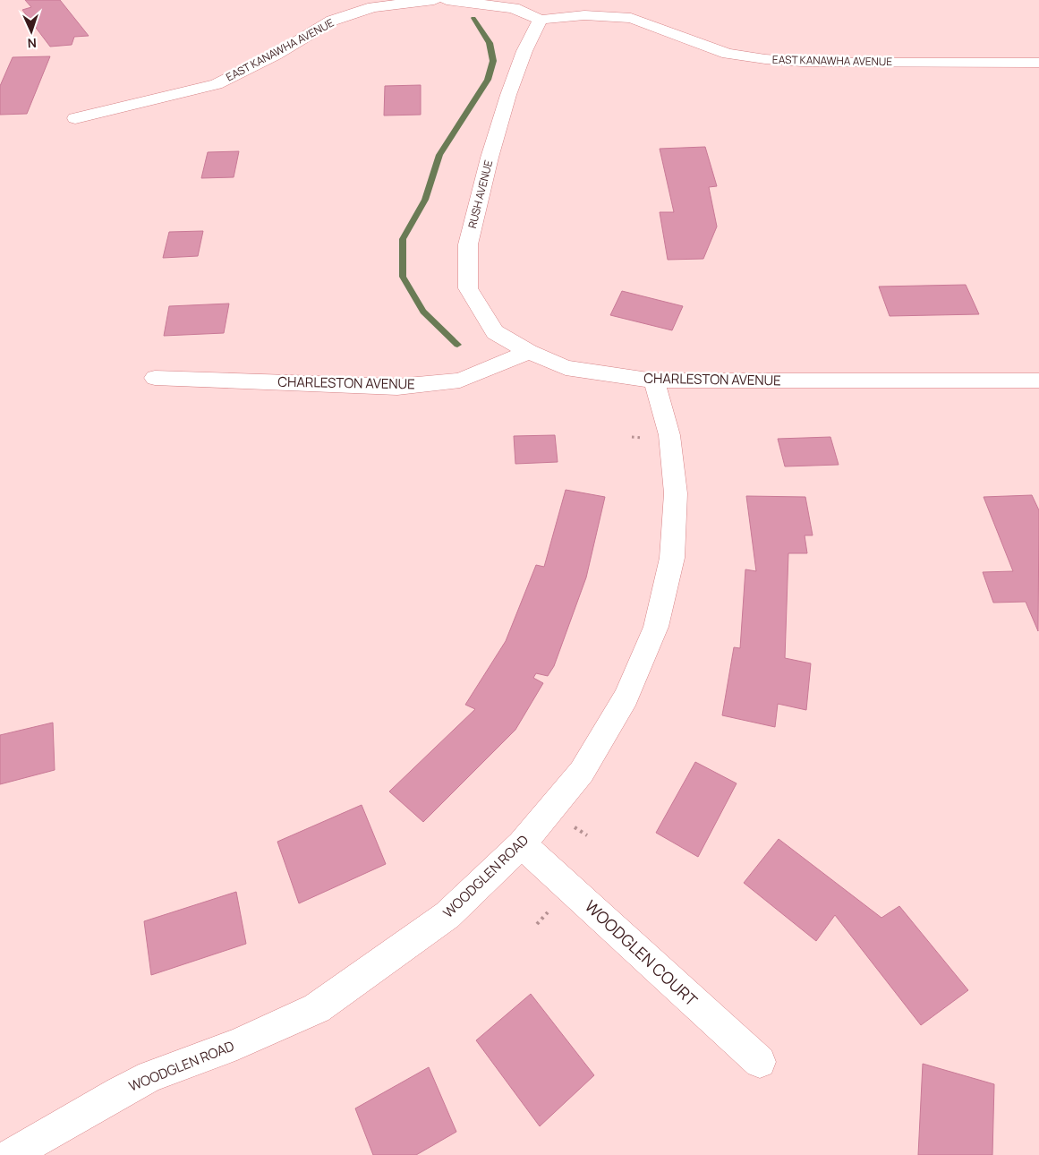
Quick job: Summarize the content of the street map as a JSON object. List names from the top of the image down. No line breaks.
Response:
{"streets":{"street":["EAST KANAWHA AVENUE","RUSH AVENUE","CHARLESTON AVENUE","WOODGLEN ROAD","WOODGLEN COURT"]},"crossings":[["EAST KANAWHA AVENUE","RUSH AVENUE"],["RUSH AVENUE","CHARLESTON AVENUE"],["CHARLESTON AVENUE","WOODGLEN ROAD"],["WOODGLEN ROAD","WOODGLEN COURT"]],"north":"bottom"}
